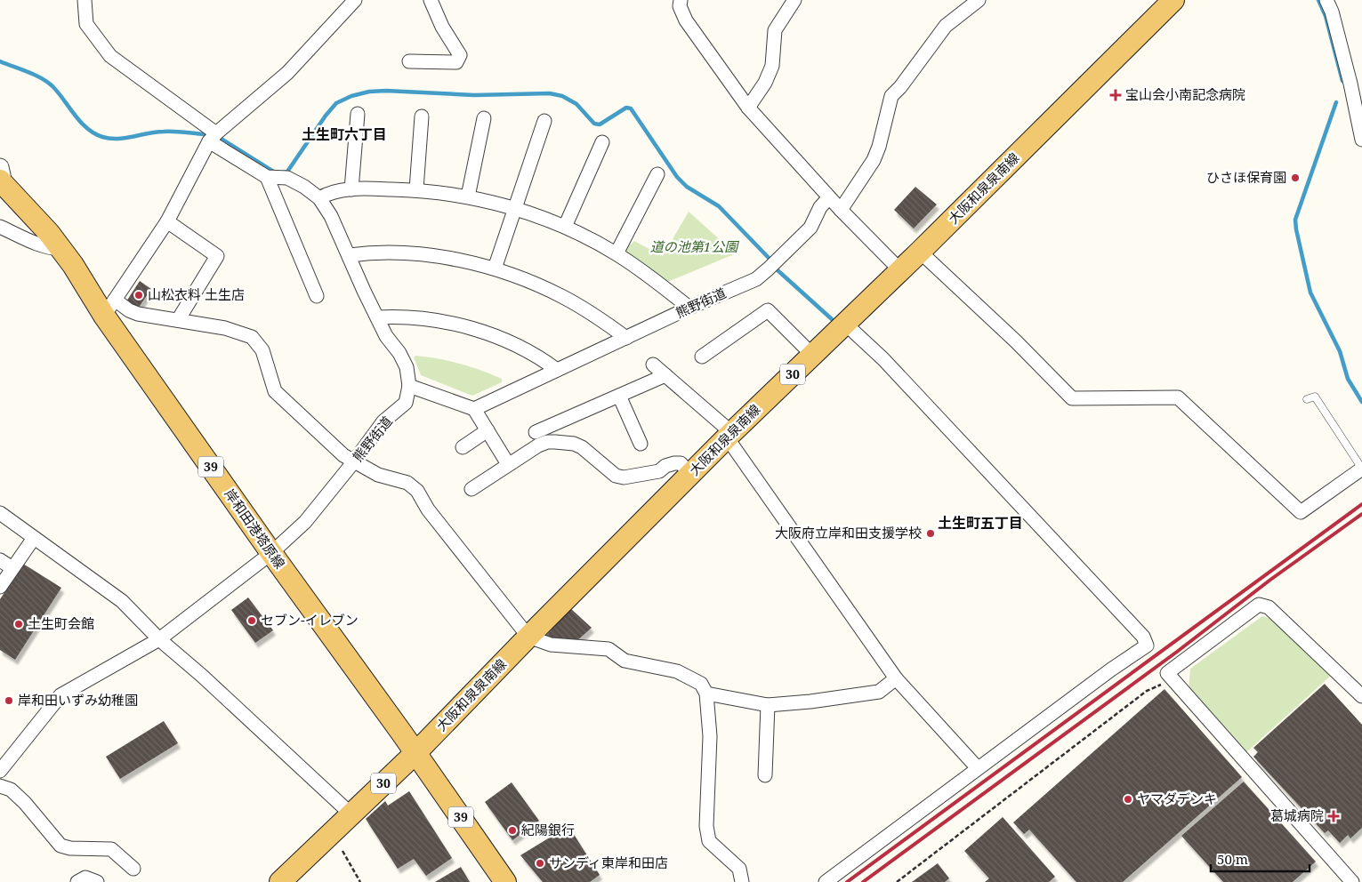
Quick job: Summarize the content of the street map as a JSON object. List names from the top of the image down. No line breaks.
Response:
{"streets":{"main road":["大阪和泉泉南線","30","39","岸和田港塔原線"],"street":["熊野街道"]},"crossings":[["大阪和泉泉南線","岸和田港塔原線"],["熊野街道","岸和田港塔原線"]],"districts":["土生町六丁目","土生町五丁目"],"parks":["道の池第1公園"],"places":{"health":["宝山会小南記念病院","葛城病院"],"other":["ひさほ保育園","山松衣料 土生店","大阪府立岸和田支援学校","セブン-イレブン","土生町会館","岸和田いずみ幼稚園","ヤマダデンキ","紀陽銀行","サンディ東岸和田店"]},"scale_bar":"50 m"}
